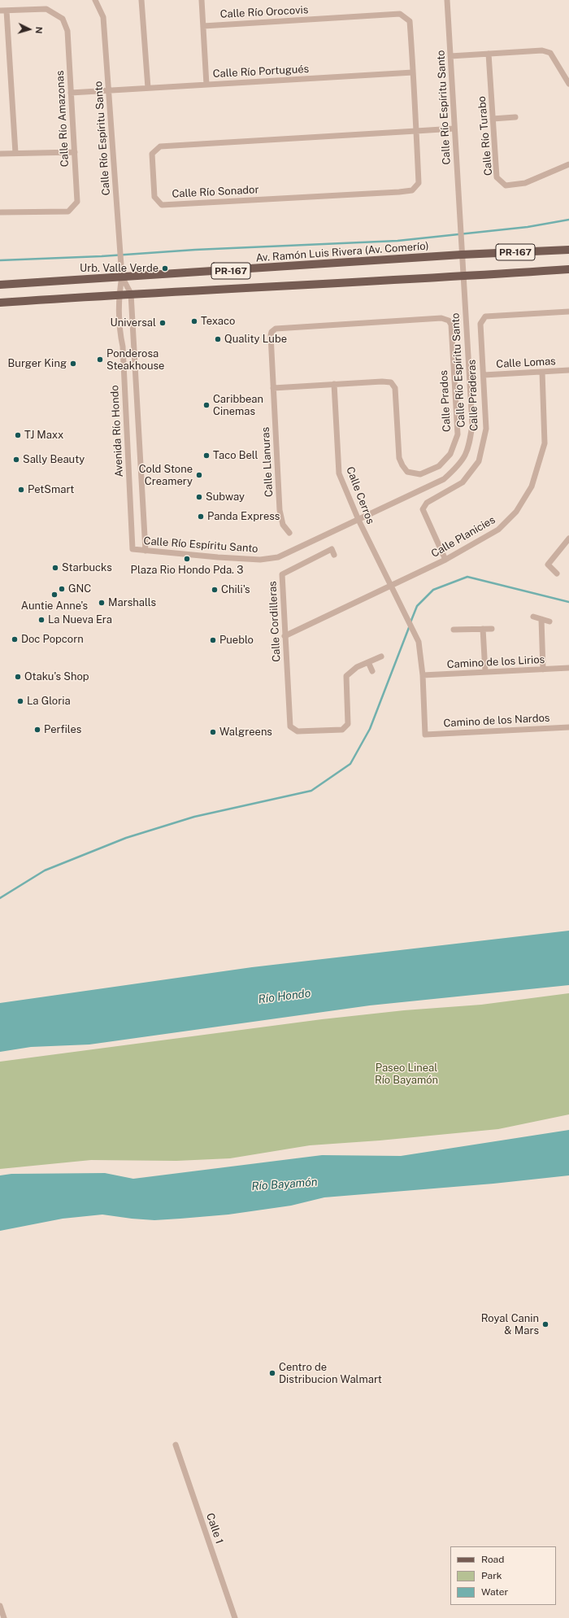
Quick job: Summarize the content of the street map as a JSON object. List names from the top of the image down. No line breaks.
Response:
{"streets":{"main road":["Av. Ramón Luis Rivera (Av. Comerío)","PR-167"],"street":["Calle Río Orocovis","Calle Río Portugués","Calle Río Espíritu Santo","Calle Río Amazonas","Calle Río Turabo","Calle Río Sonador","Calle Lomas","Calle Praderas","Calle Prados","Avenida Río Hondo","Calle Llanuras","Calle Cerros","Calle Planicies","Calle Cordilleras","Camino de los Lirios","Camino de los Nardos","Calle 1"]},"crossings":[["Calle Río Orocovis","Calle Río Portugués"],["Calle Río Orocovis","Calle Río Sonador"],["Calle Río Portugués","Calle Río Espíritu Santo"],["Calle Río Portugués","Calle Río Amazonas"],["Calle Río Espíritu Santo","Calle Río Sonador"],["Calle Río Espíritu Santo","Av. Ramón Luis Rivera (Av. Comerío)"],["Calle Río Espíritu Santo","PR-167"],["Calle Río Espíritu Santo","Avenida Río Hondo"],["Calle Río Espíritu Santo","Calle Cerros"],["Av. Ramón Luis Rivera (Av. Comerío)","Avenida Río Hondo"],["PR-167","Avenida Río Hondo"],["Calle Lomas","Calle Praderas"],["Calle Lomas","Calle Planicies"],["Calle Praderas","Calle Planicies"],["Calle Prados","Calle Llanuras"],["Calle Prados","Calle Cerros"],["Calle Cerros","Calle Planicies"],["Calle Cerros","Camino de los Lirios"],["Calle Cerros","Camino de los Nardos"],["Calle Planicies","Calle Cordilleras"]],"water":["Río Hondo","Río Bayamón"],"parks":["Paseo Lineal Río Bayamón"],"places":["Urb. Valle Verde","Texaco","Universal","Quality Lube","Ponderosa Steakhouse","Burger King","Caribbean Cinemas","TJ Maxx","Taco Bell","Sally Beauty","Cold Stone Creamery","PetSmart","Subway","Panda Express","Plaza Rio Hondo Pda. 3","Starbucks","GNC","Chili's","Auntie Anne's","Marshalls","La Nueva Era","Doc Popcorn","Pueblo","Otaku's Shop","La Gloria","Perfiles","Walgreens","Royal Canin & Mars","Centro de Distribucion Walmart"],"legend":["Road","Park","Water"],"north":"right"}
